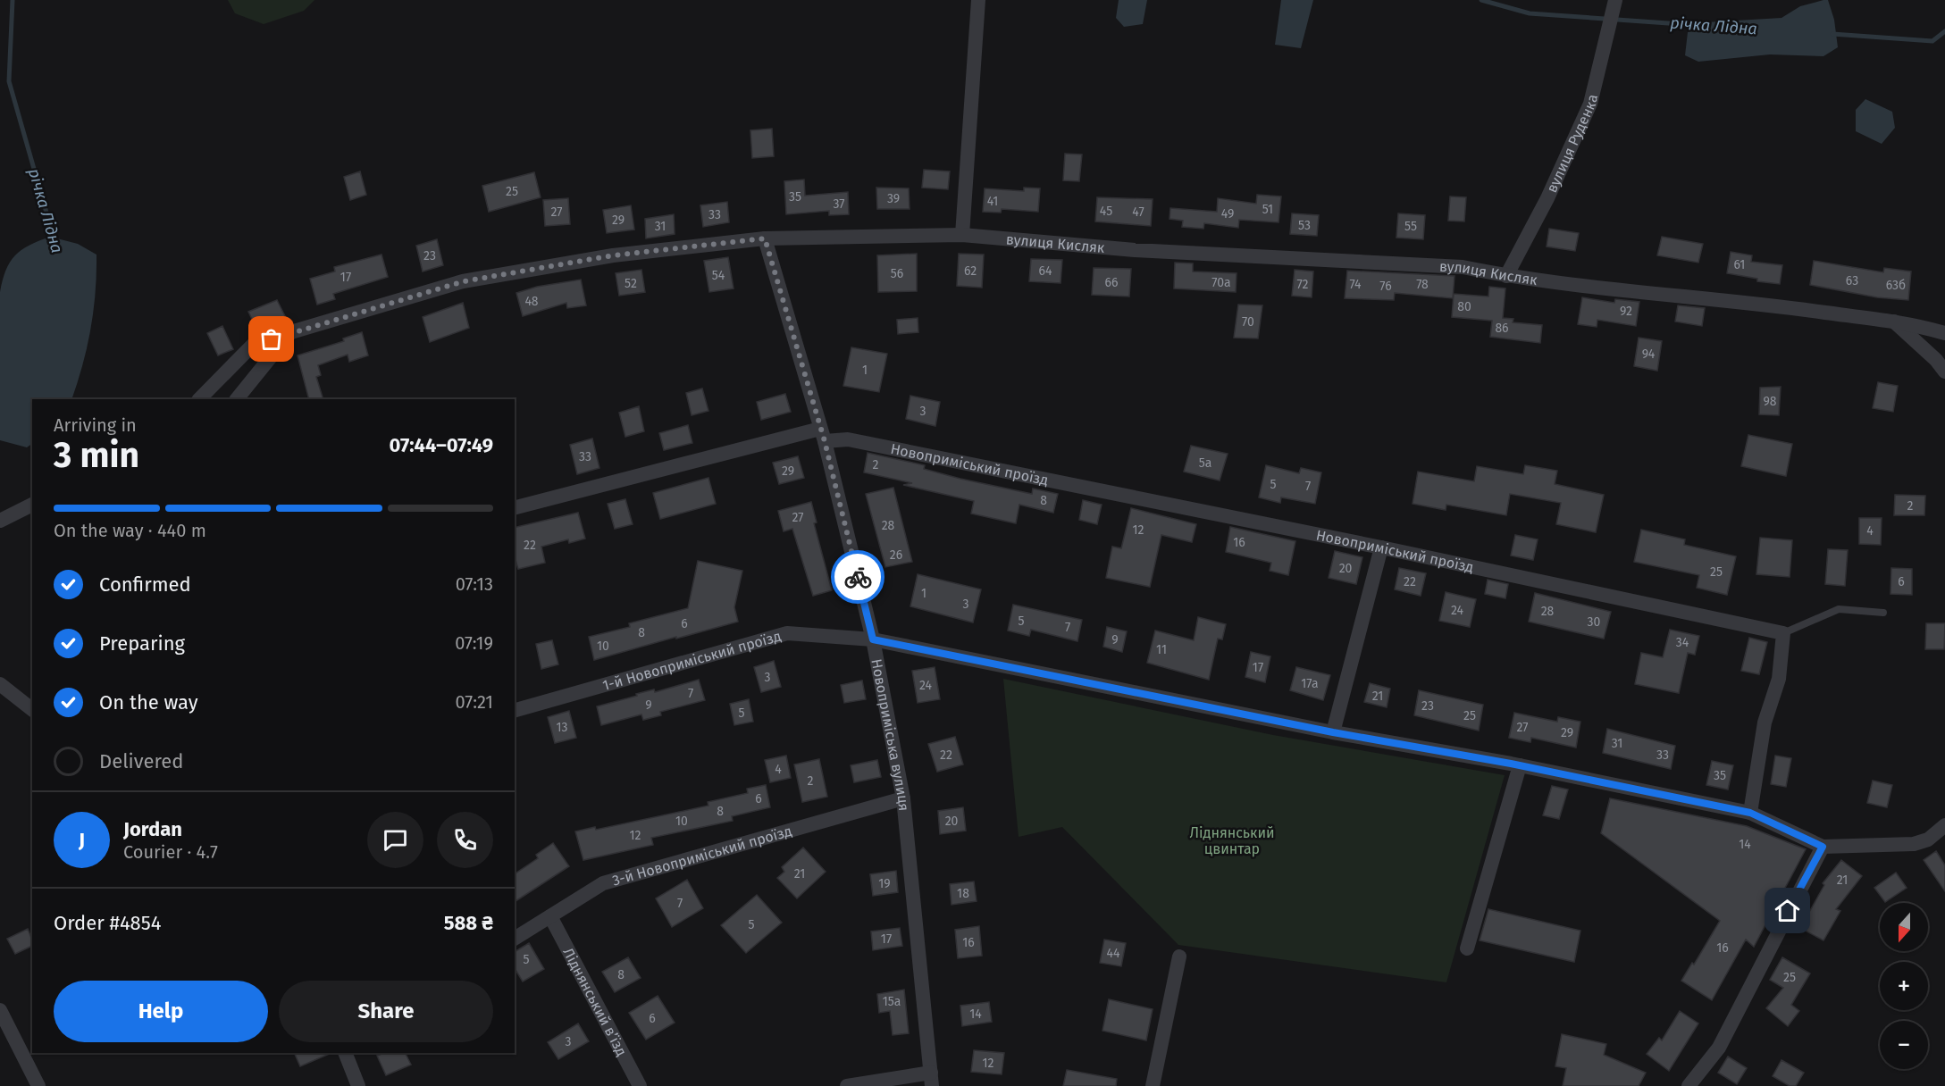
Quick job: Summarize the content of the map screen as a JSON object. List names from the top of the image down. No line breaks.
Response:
{"streets":{"street":["вулиця Руденка","вулиця Кисляк","Новоприміський проїзд","1-й Новоприміський проїзд","Новоприміська вулиця","3-й Новоприміський проїзд","Ліднянський в’їзд"]},"crossings":[["вулиця Руденка","вулиця Кисляк"],["вулиця Кисляк","Новоприміська вулиця"],["Новоприміський проїзд","Новоприміська вулиця"],["1-й Новоприміський проїзд","Новоприміська вулиця"],["Новоприміська вулиця","3-й Новоприміський проїзд"],["3-й Новоприміський проїзд","Ліднянський в’їзд"]],"water":["річка Лідна"],"parks":["Ліднянський цвинтар"],"house_numbers":["25","35","39","41","37","51","45","27","47","49","33","29","53","31","55","23","61","62","64","56","54","17","63","66","70а","52","72","74","78","63б","76","48","80","92","70","86","94","1","98","3","33","5а","2","29","5","7","8","2","27","28","12","4","16","22","26","20","25","22","6","1","3","24","28","5","30","6","7","8","9","34","10","11","17","3","17а","24","7","21","9","23","5","25","13","27","29","31","22","33","4","35","2","6","8","10","20","12","14","21","21","19","18","7","5","17","16","16","44","5","8","25","15а","14","6","3","12"],"north":"bottom","page":{"heading":["3 min","Arriving in","07:44–07:49"],"panel":["Jordan","Courier · 4.7","Order #4854","588 ₴"],"bar":"On the way · 440 m","list":[["Confirmed","07:13"],["Preparing","07:19"],["On the way","07:21"],"Delivered"],"round":"J","map_buttons":["+","−"],"buttons":["Help","Share"]}}
